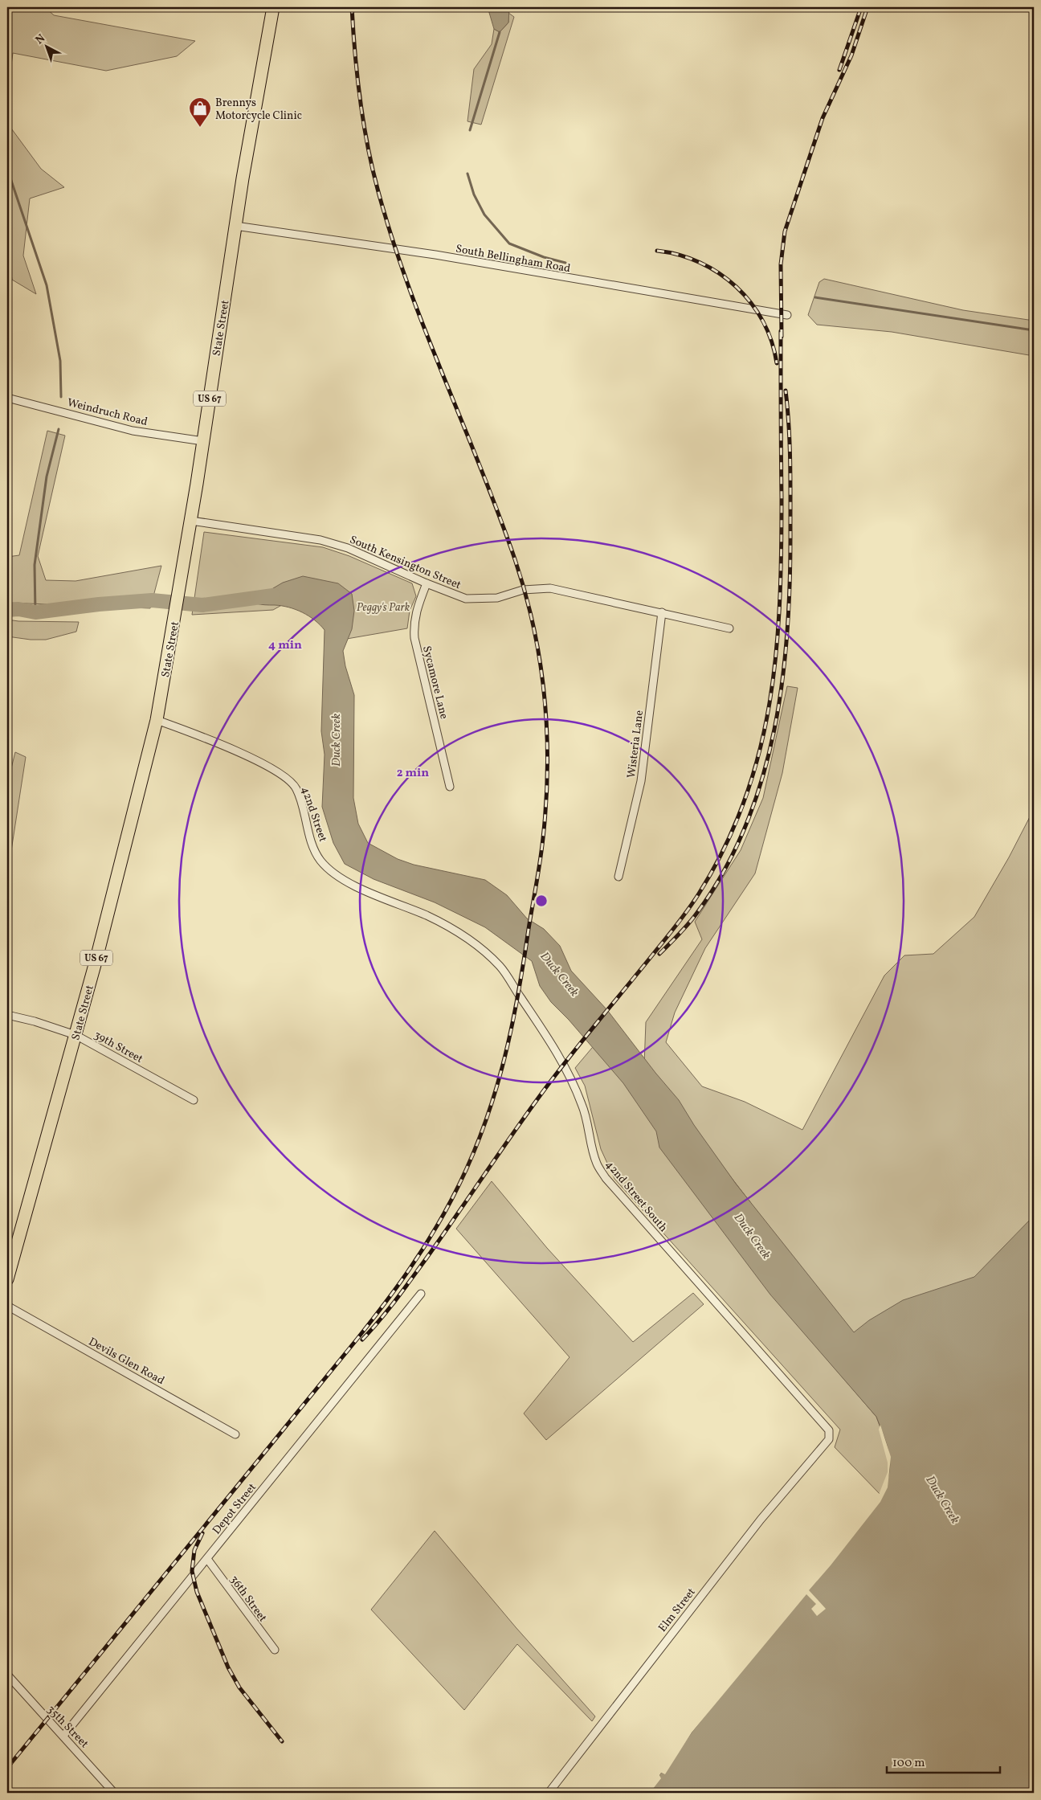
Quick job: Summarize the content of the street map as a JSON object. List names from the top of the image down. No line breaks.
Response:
{"streets":{"main road":["State Street","US 67"],"street":["South Bellingham Road","Weindruch Road","South Kensington Street","Sycamore Lane","Wisteria Lane","42nd Street","39th Street","42nd Street South","Devils Glen Road","Depot Street","36th Street","Elm Street","35th Street"]},"crossings":[["South Bellingham Road","State Street"],["State Street","Weindruch Road"],["State Street","South Kensington Street"],["State Street","42nd Street"],["State Street","39th Street"],["South Kensington Street","Sycamore Lane"],["South Kensington Street","Wisteria Lane"],["42nd Street","42nd Street South"],["42nd Street South","Elm Street"],["Depot Street","36th Street"],["Depot Street","35th Street"]],"water":["Duck Creek"],"parks":["Peggy's Park"],"places":{"shop":["Brennys Motorcycle Clinic"]},"scale_bar":"100 m","north":"top left","rings":["4 min","2 min"]}
